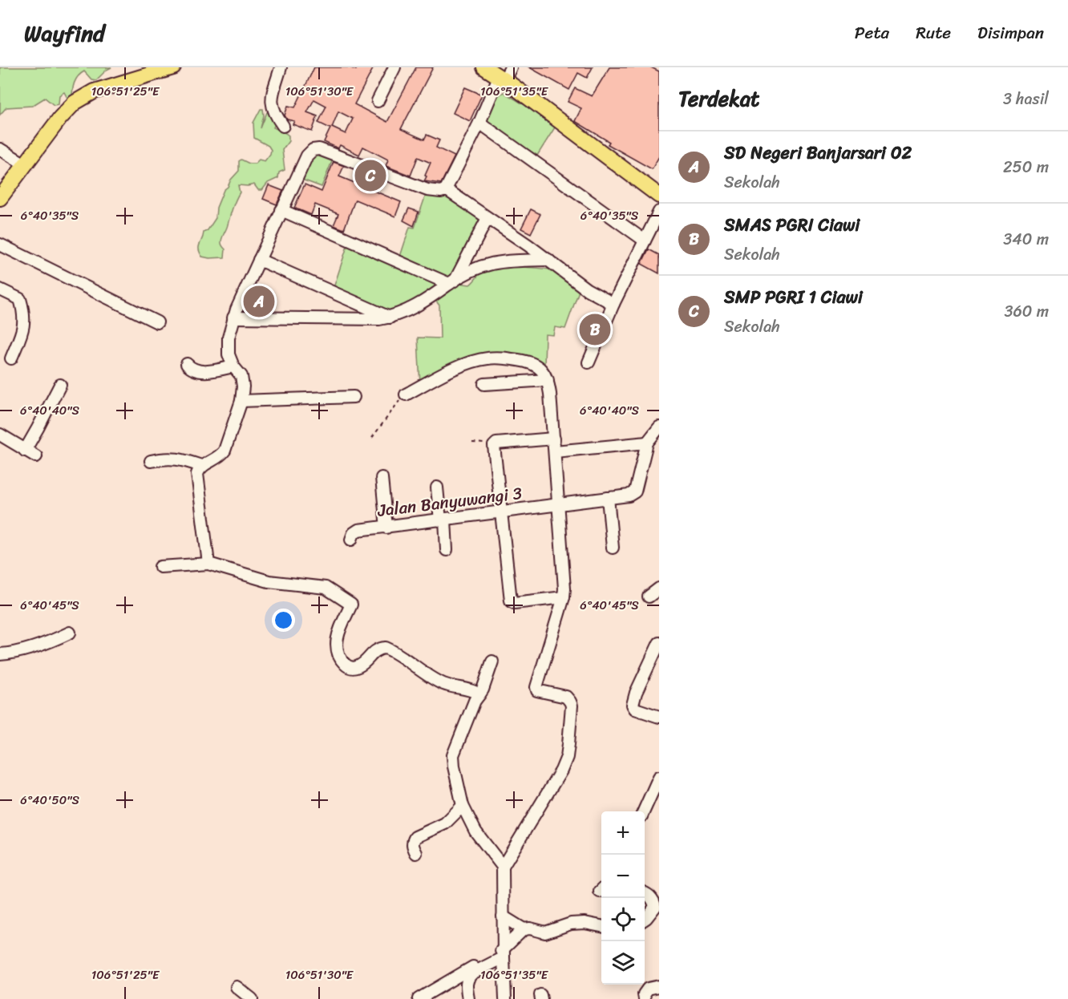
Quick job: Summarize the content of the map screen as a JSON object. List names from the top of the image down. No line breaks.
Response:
{"streets":{"street":["Jalan Banyuwangi 3"]},"page":{"header":"Wayfind","nav":["Peta","Rute","Disimpan"],"heading":["Terdekat","3 hasil"],"list":[{"mark":"A","name":"SD Negeri Banjarsari 02","note":"Sekolah","value":"250 m"},{"mark":"B","name":"SMAS PGRI Ciawi","note":"Sekolah","value":"340 m"},{"mark":"C","name":"SMP PGRI 1 Ciawi","note":"Sekolah","value":"360 m"}],"pins":["C","A","B"],"map_buttons":["+","−"]},"coordinates":["106°51'25\"E","106°51'30\"E","106°51'35\"E","6°40'35\"S","6°40'40\"S","6°40'45\"S","6°40'50\"S"]}
